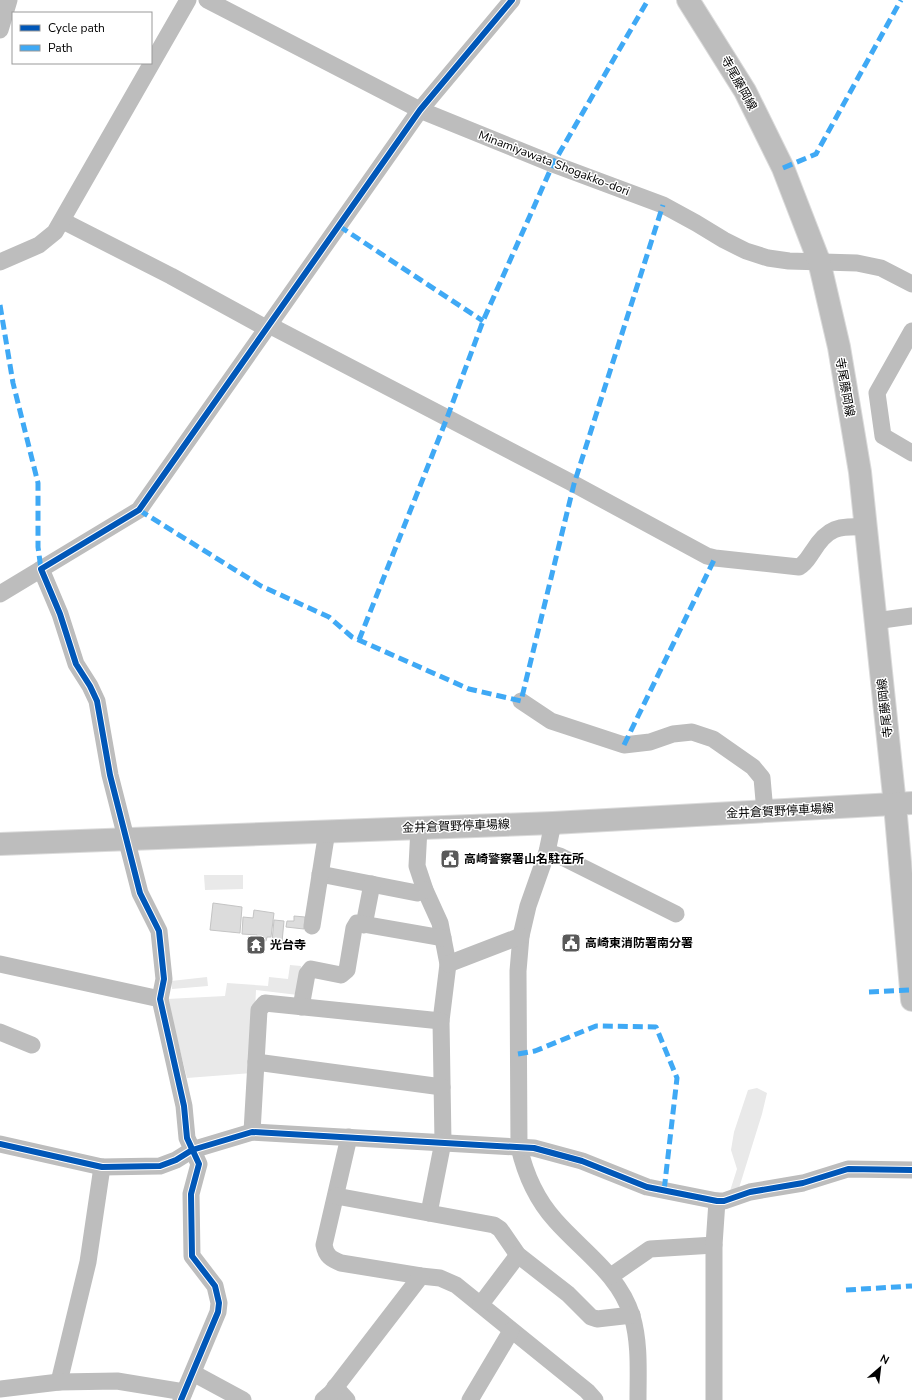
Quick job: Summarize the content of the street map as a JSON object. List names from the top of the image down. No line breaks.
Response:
{"streets":{"main road":["寺尾藤岡線","金井倉賀野停車場線"],"street":["Minamiyawata Shogakko-dori"]},"crossings":[["寺尾藤岡線","Minamiyawata Shogakko-dori"],["寺尾藤岡線","金井倉賀野停車場線"]],"places":{"public building":["高崎警察署山名駐在所","高崎東消防署南分署"],"temple":["光台寺"]},"legend":["Cycle path","Path"],"north":"top right"}
